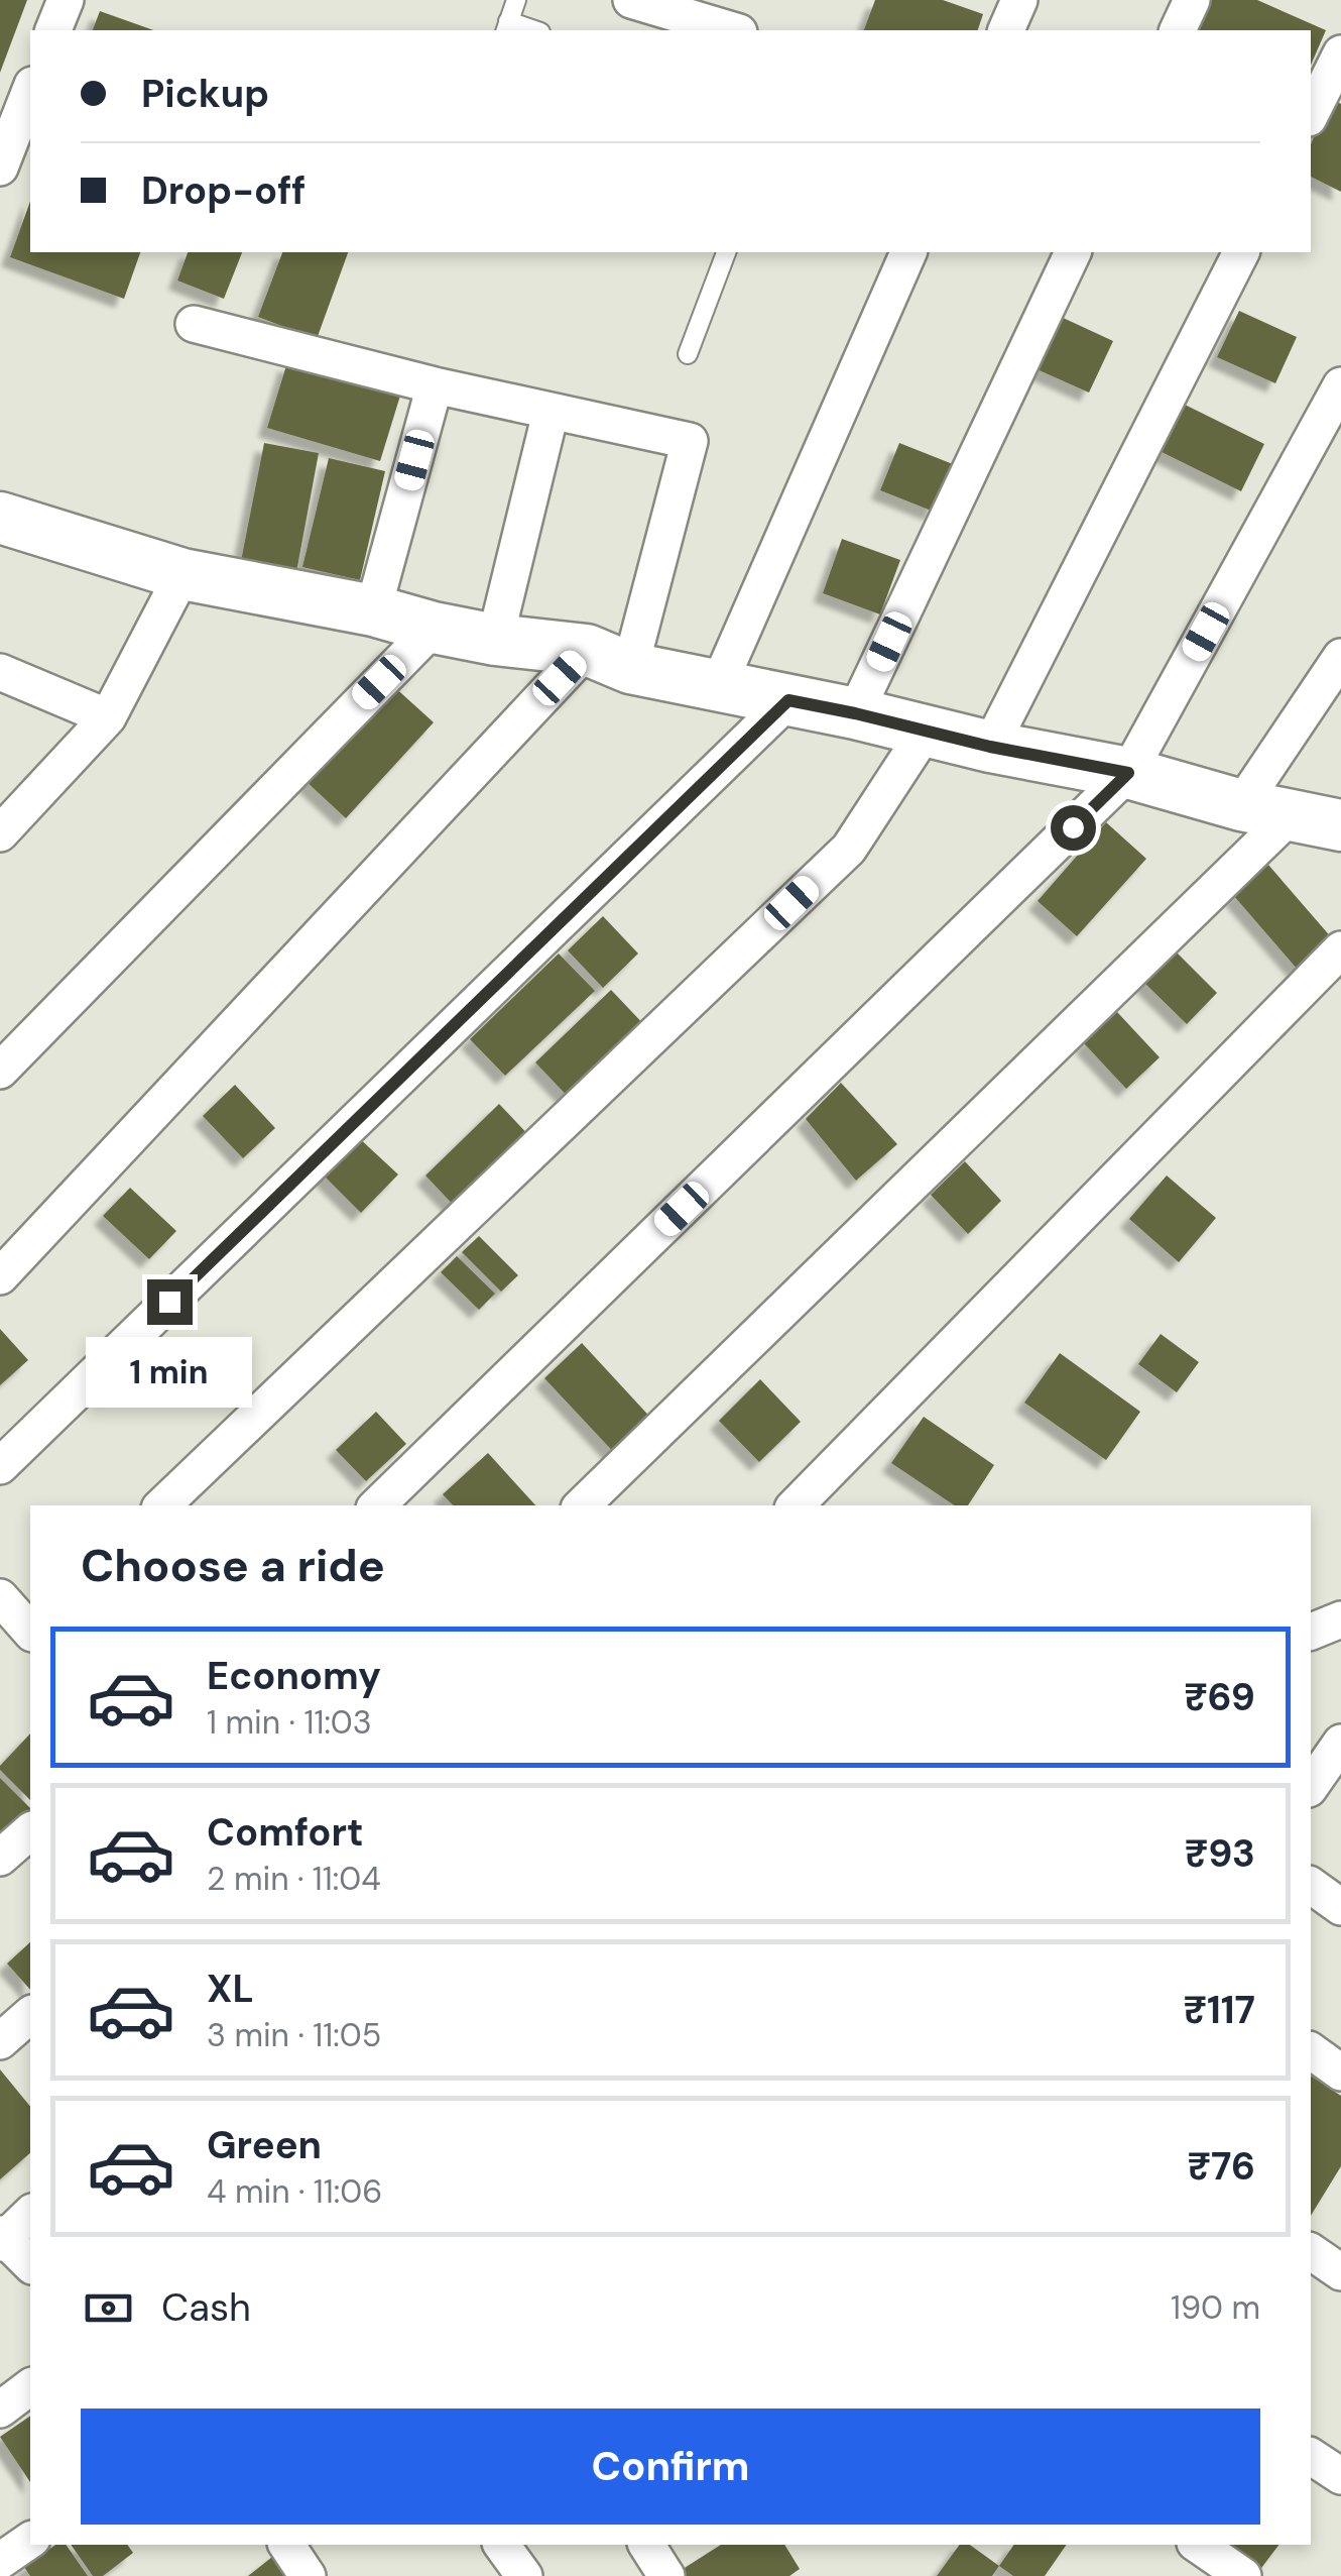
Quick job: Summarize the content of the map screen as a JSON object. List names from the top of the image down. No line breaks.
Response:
{"page":{"banner":["Pickup","Drop-off"],"bubble":"1 min","heading":"Choose a ride","list":[{"name":"Economy","note":"1 min · 11:03","value":"₹69"},{"name":"Comfort","note":"2 min · 11:04","value":"₹93"},{"name":"XL","note":"3 min · 11:05","value":"₹117"},{"name":"Green","note":"4 min · 11:06","value":"₹76"}],"pay":["Cash","190 m"],"buttons":"Confirm"}}
